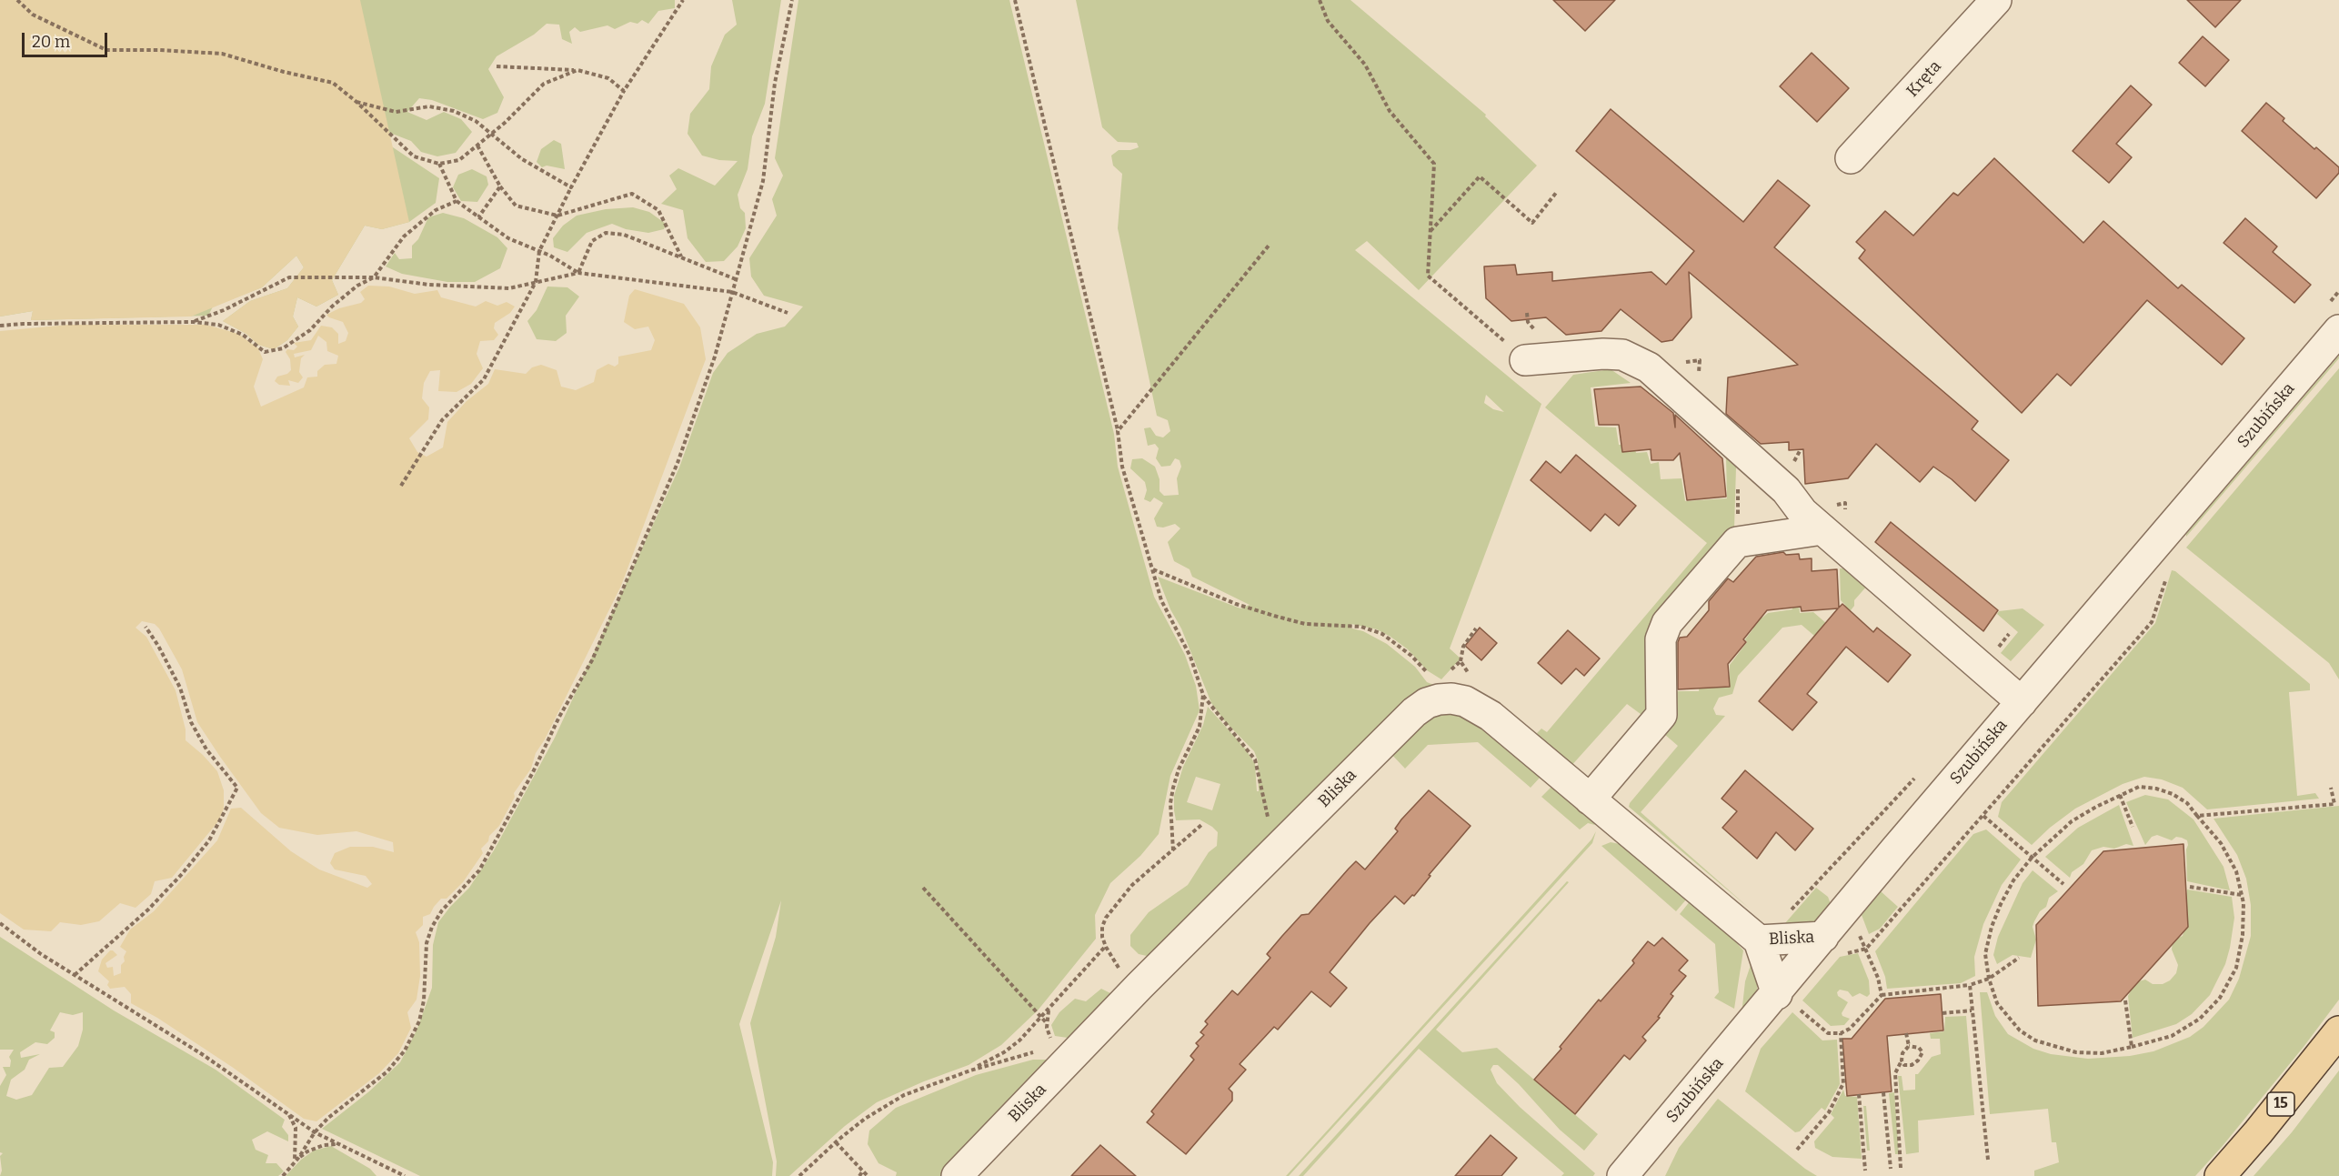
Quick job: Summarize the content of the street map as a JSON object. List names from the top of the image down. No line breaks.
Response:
{"streets":{"main road":["15"],"street":["Kręta","Szubińska","Bliska"]},"crossings":[["Szubińska","Bliska"]],"scale_bar":"20 m"}
